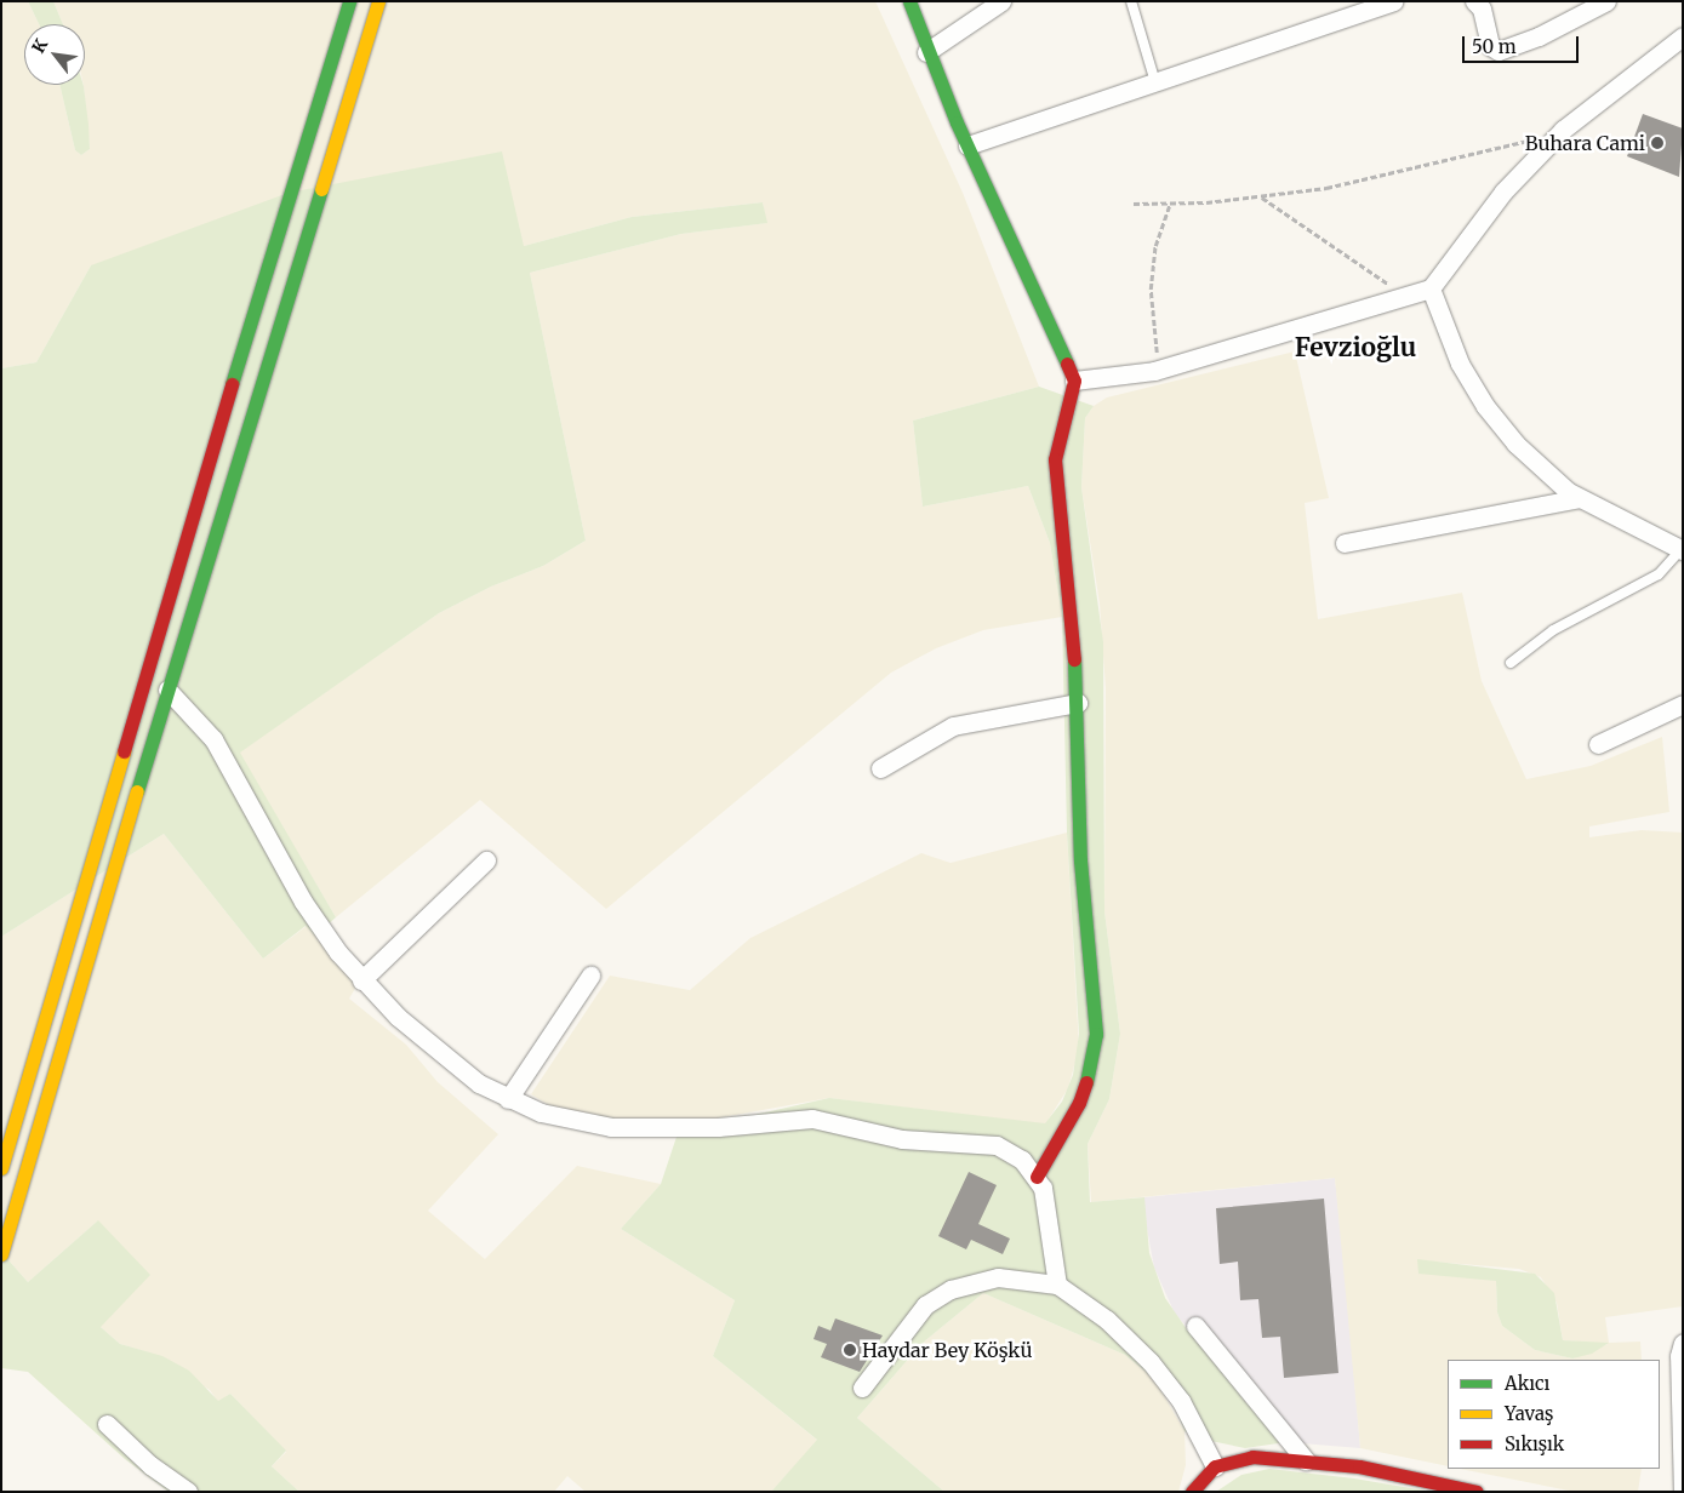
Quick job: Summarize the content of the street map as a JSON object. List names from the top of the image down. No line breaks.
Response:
{"districts":["Fevzioğlu"],"places":["Buhara Cami","Haydar Bey Köşkü"],"legend":["Akıcı","Yavaş","Sıkışık"],"scale_bar":"50 m","north":"top left"}
